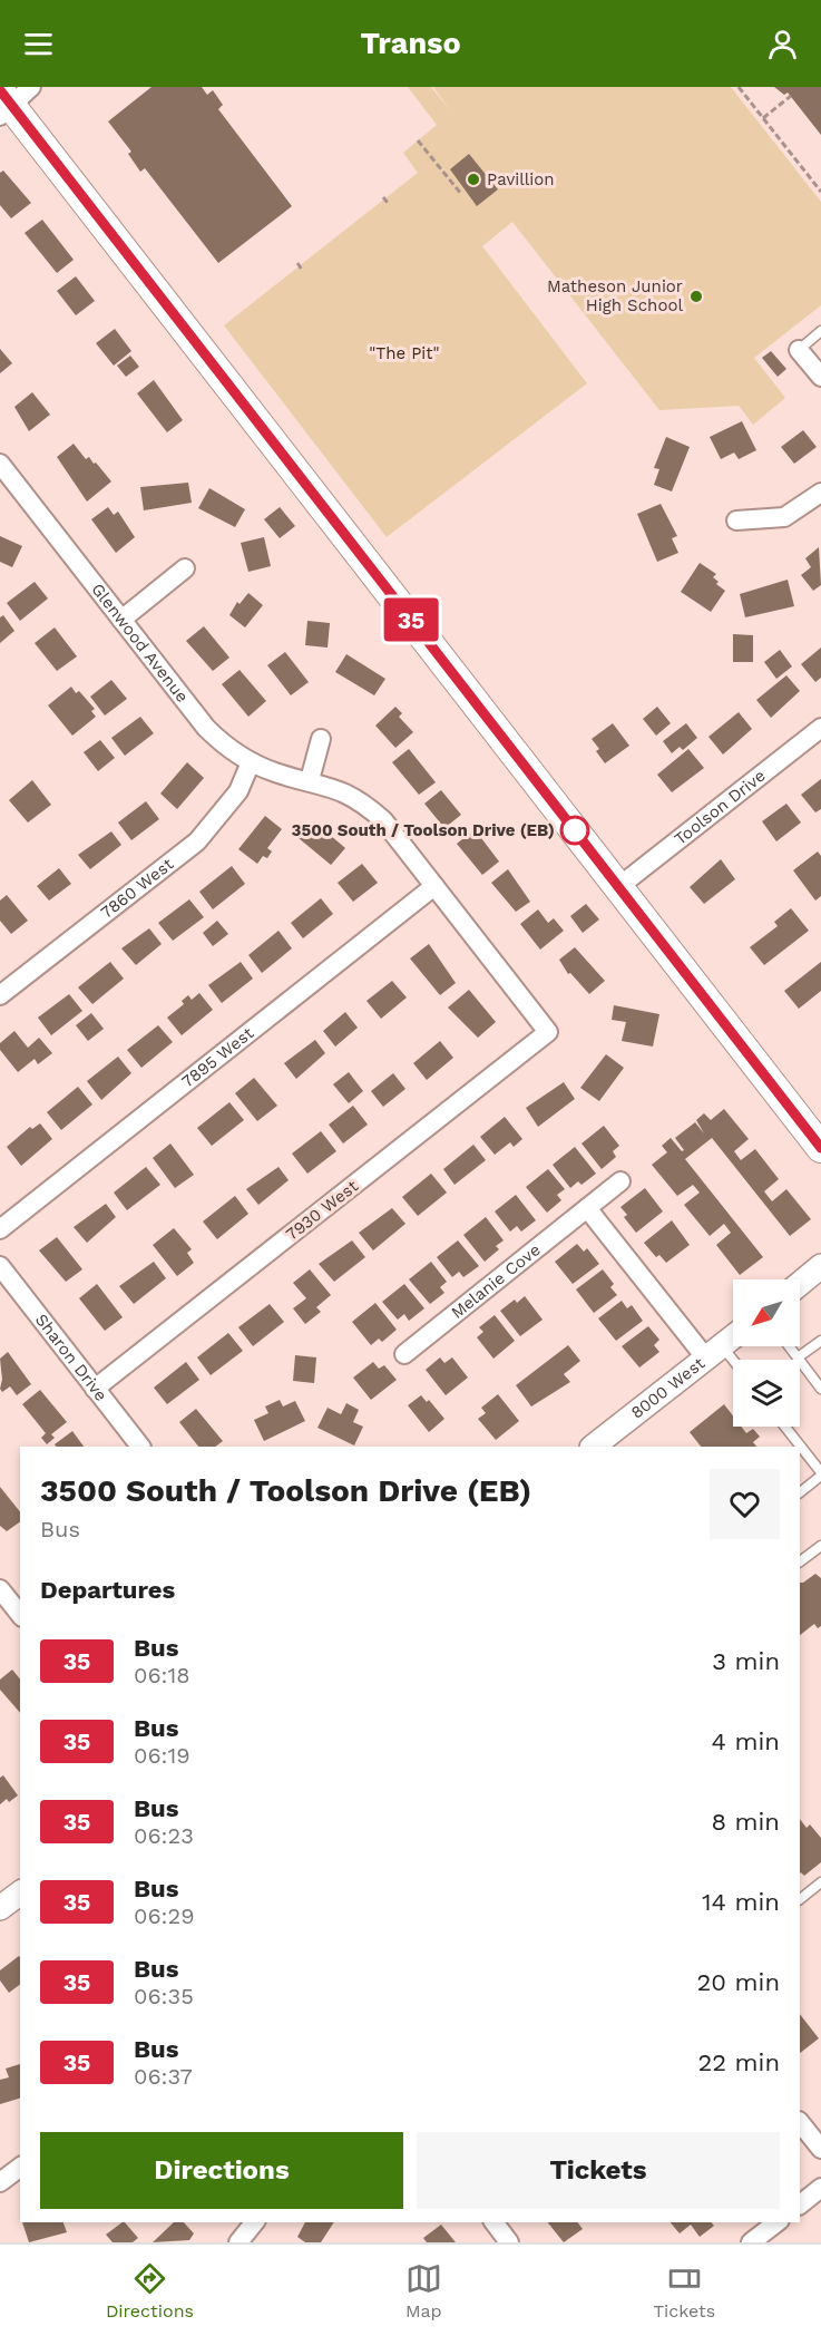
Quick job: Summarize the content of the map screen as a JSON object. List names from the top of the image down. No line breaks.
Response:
{"streets":{"street":["Glenwood Avenue","Toolson Drive","7860 West","7895 West","7930 West","Melanie Cove","Sharon Drive","8000 West"]},"crossings":[["Glenwood Avenue","7860 West"],["Glenwood Avenue","7895 West"],["Glenwood Avenue","7930 West"],["7930 West","Sharon Drive"]],"parks":["\"The Pit\""],"places":["Pavillion","Matheson Junior High School","3500 South / Toolson Drive (EB)"],"lines":["bus line 35"],"north":"bottom left","page":{"header":"Transo","on_map":"35","heading":[["3500 South / Toolson Drive (EB)","Bus"],"Departures"],"list":[{"mark":"35","name":"Bus","note":"06:18","value":"3 min"},{"mark":"35","name":"Bus","note":"06:19","value":"4 min"},{"mark":"35","name":"Bus","note":"06:23","value":"8 min"},{"mark":"35","name":"Bus","note":"06:29","value":"14 min"},{"mark":"35","name":"Bus","note":"06:35","value":"20 min"},{"mark":"35","name":"Bus","note":"06:37","value":"22 min"}],"buttons":["Directions","Tickets"],"tabs":["Directions","Map","Tickets"]}}
